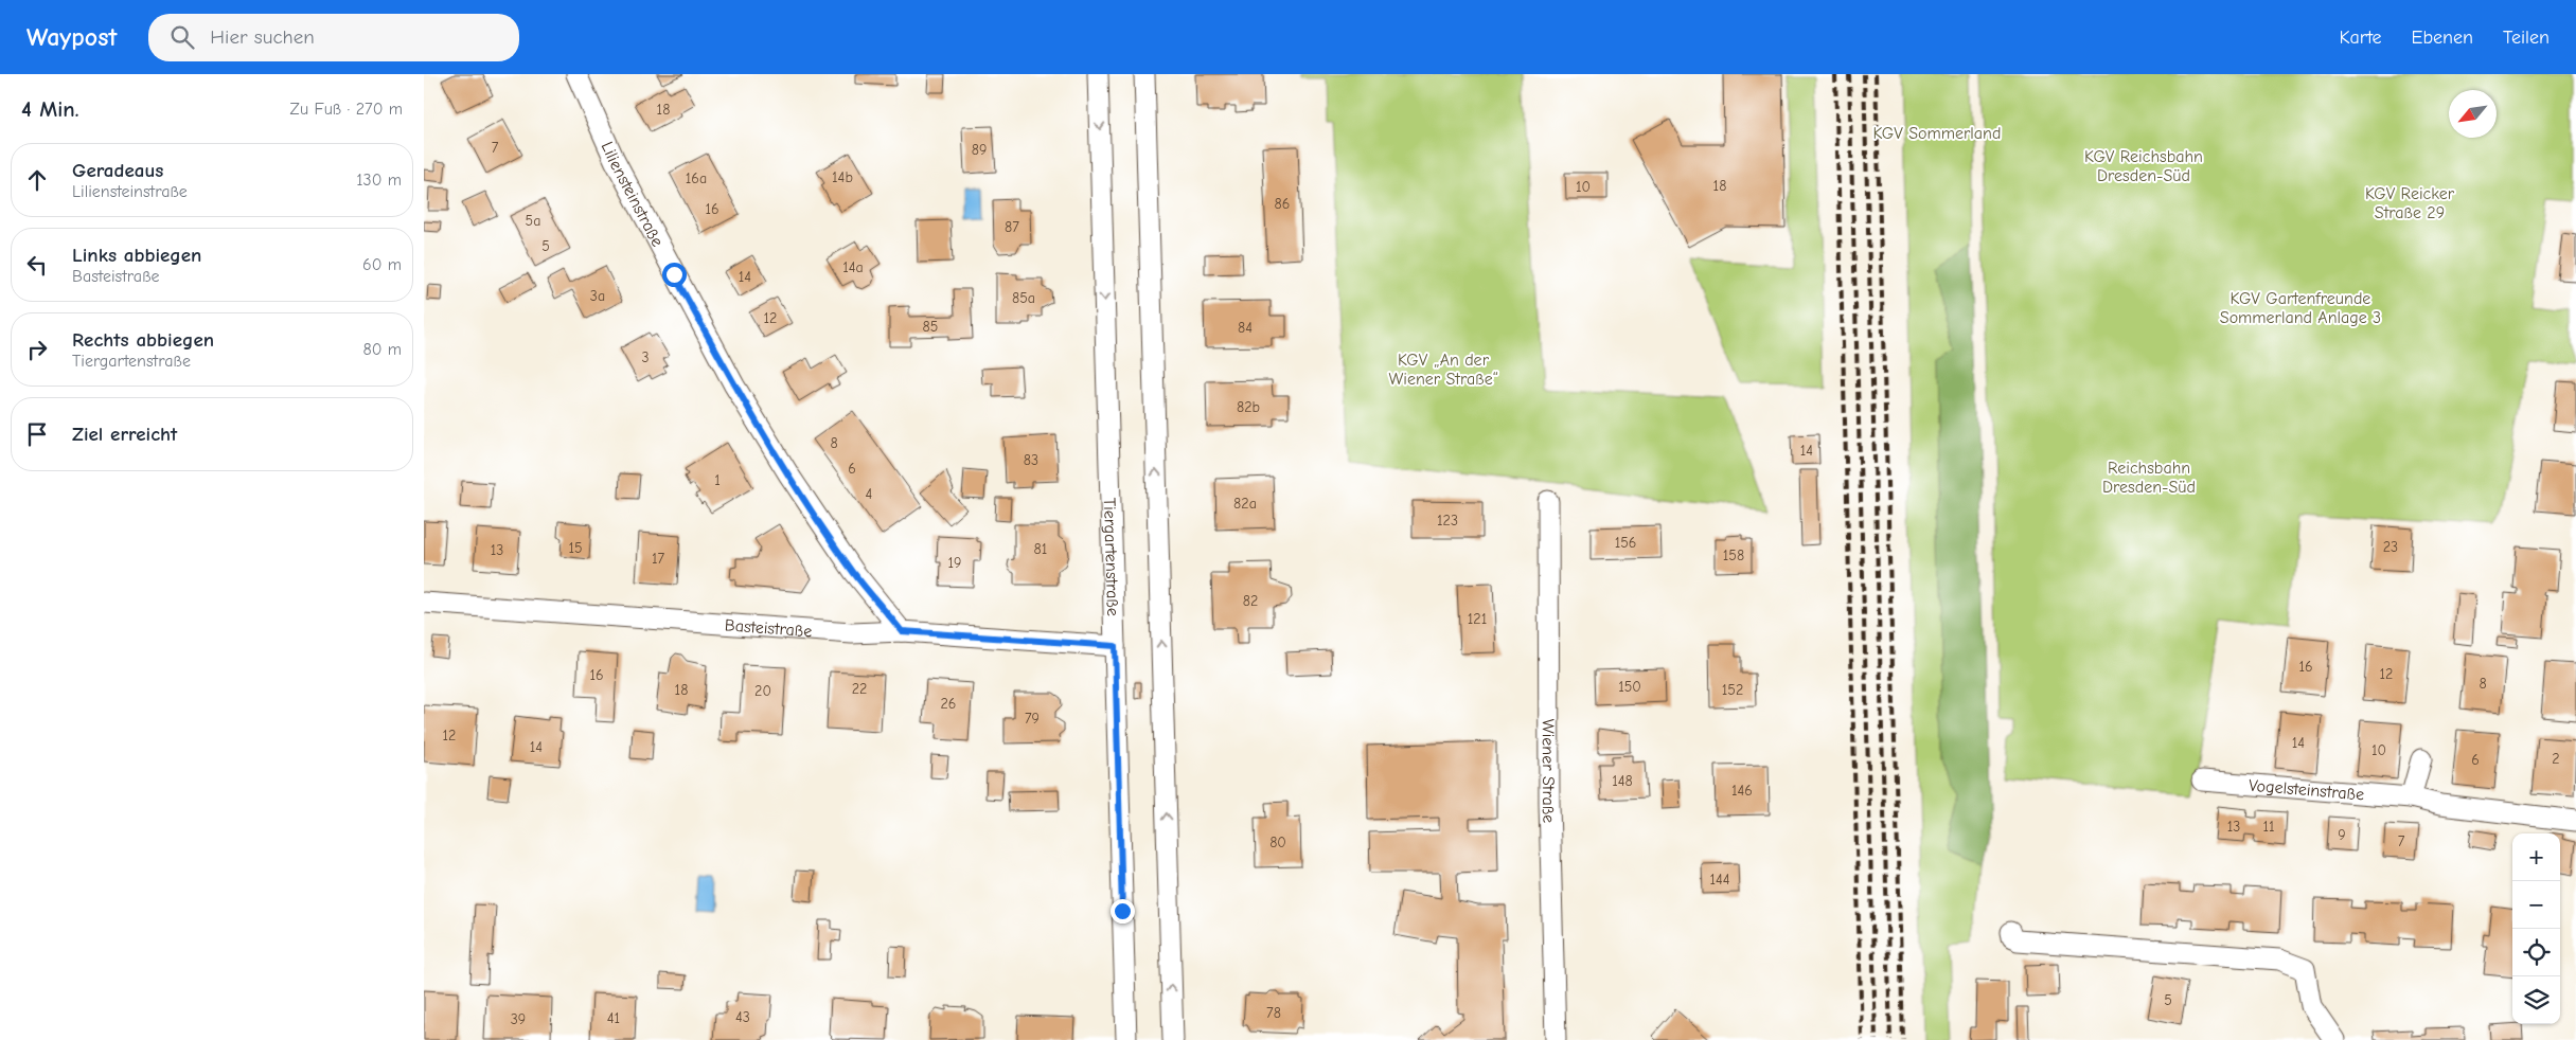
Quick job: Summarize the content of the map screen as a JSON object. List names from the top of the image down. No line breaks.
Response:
{"streets":{"street":["Liliensteinstraße","Tiergartenstraße","Basteistraße","Wiener Straße","Vogelsteinstraße"]},"crossings":[["Liliensteinstraße","Basteistraße"],["Tiergartenstraße","Basteistraße"]],"parks":["KGV Sommerland","KGV Reichsbahn Dresden-Süd","KGV Reicker Straße 29","KGV Gartenfreunde Sommerland Anlage 3","KGV „An der Wiener Straße“","Reichsbahn Dresden-Süd"],"house_numbers":["18","7","89","14b","16a","18","10","86","16","5a","87","5","14a","14","3a","85a","12","85","84","3","82b","8","14","83","6","1","4","82a","123","156","23","15","81","13","158","17","19","82","121","16","12","16","8","150","22","18","152","20","26","79","12","14","14","10","2","6","148","146","13","11","9","7","80","144","5","78","43","41","39"],"north":"bottom left","page":{"header":"Waypost","search":"Hier suchen","nav":["Karte","Ebenen","Teilen"],"heading":["4 Min.","Zu Fuß · 270 m"],"list":[["Geradeaus","Liliensteinstraße","130 m"],["Links abbiegen","Basteistraße","60 m"],["Rechts abbiegen","Tiergartenstraße","80 m"],"Ziel erreicht"],"map_buttons":["+","−"]}}
